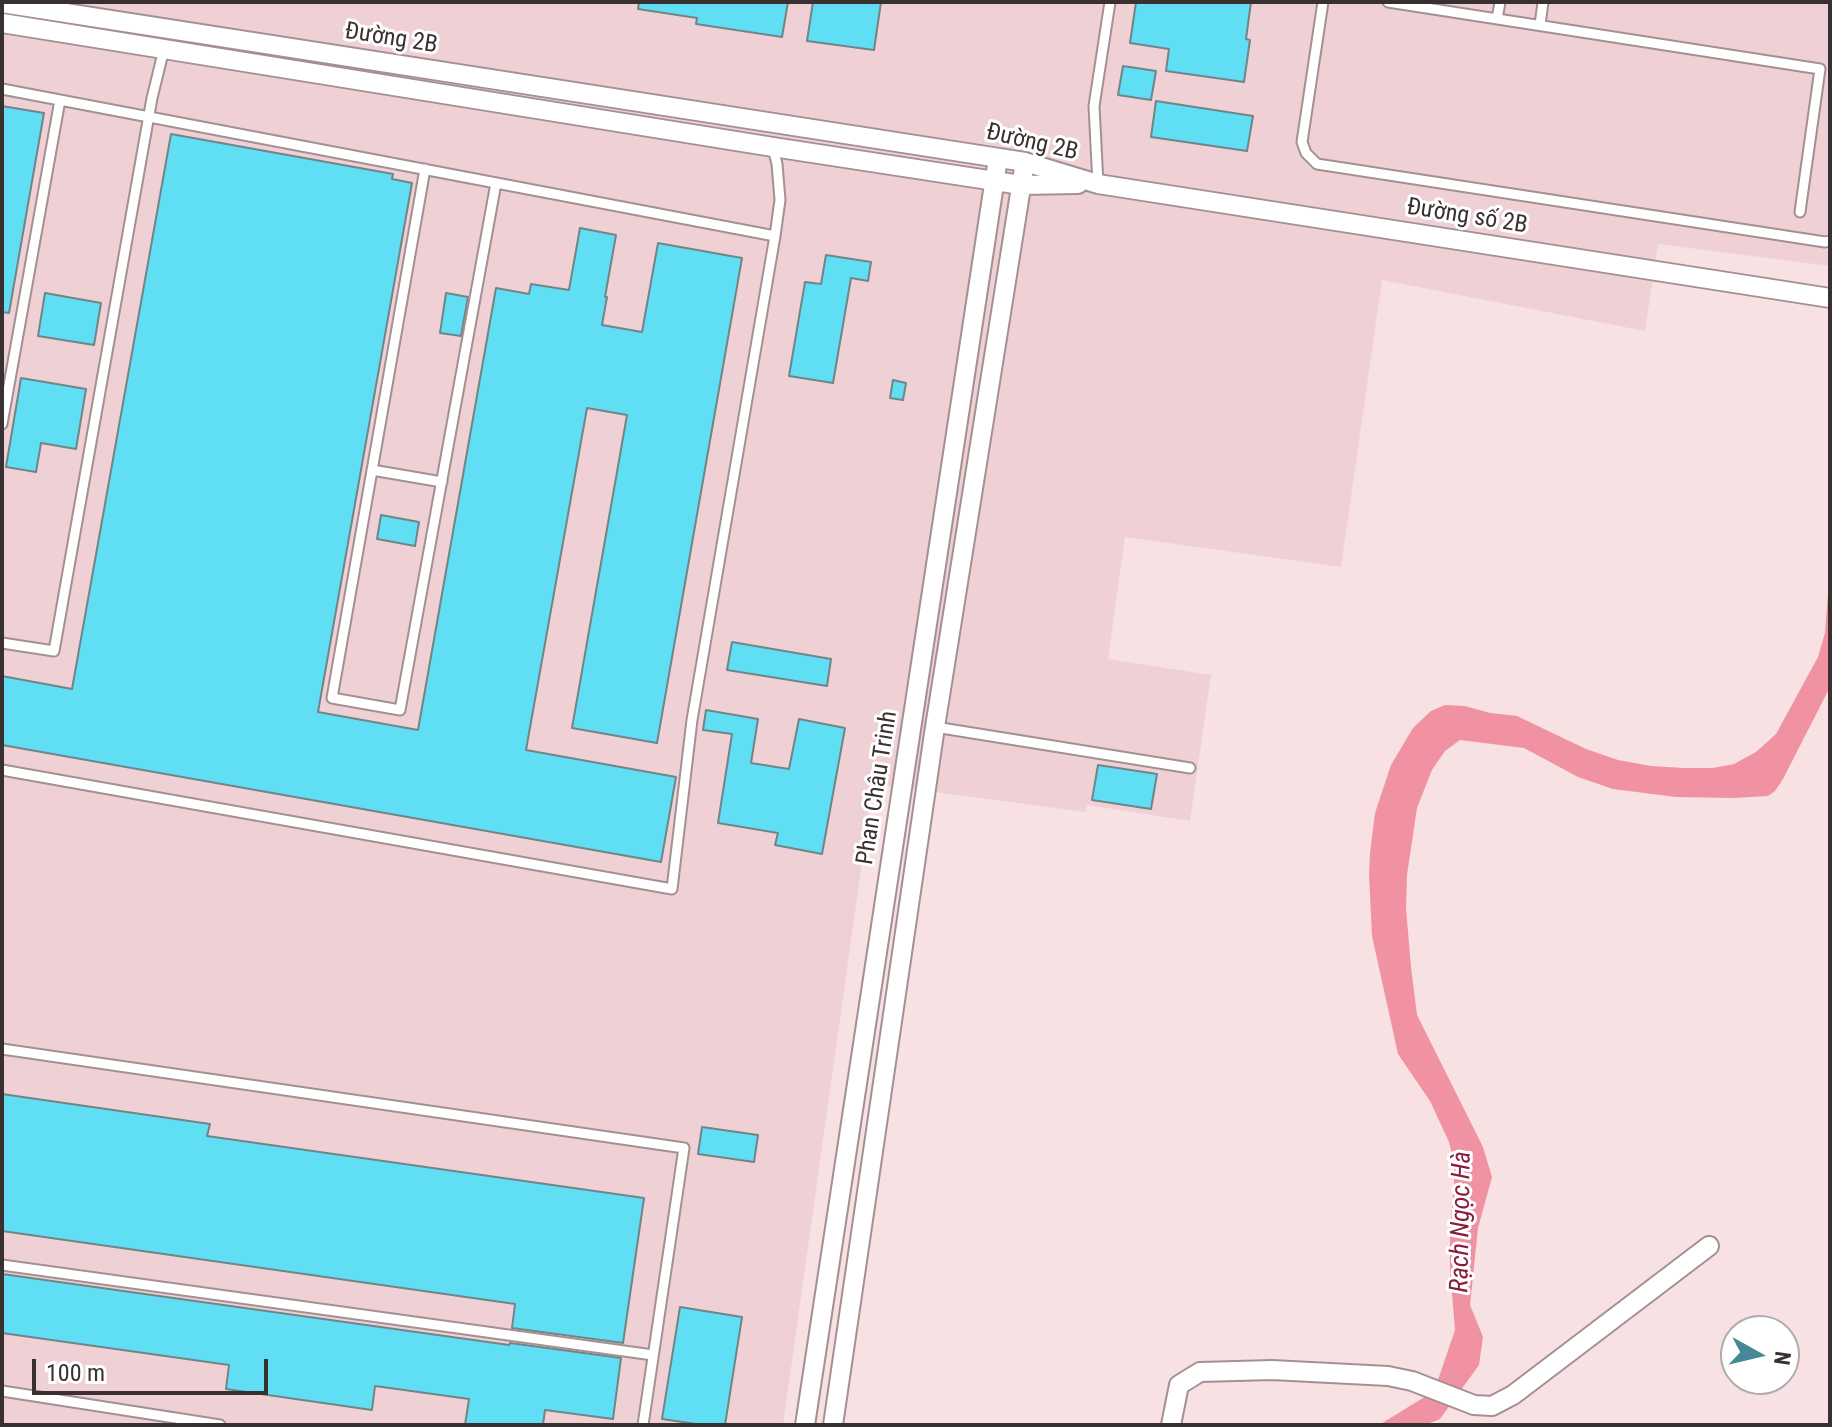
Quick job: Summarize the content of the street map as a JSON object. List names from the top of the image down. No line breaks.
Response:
{"streets":{"street":["Đường 2B","Đường số 2B","Phan Châu Trinh"]},"crossings":[["Đường 2B","Đường số 2B"],["Đường 2B","Phan Châu Trinh"]],"water":["Rạch Ngọc Hà"],"scale_bar":"100 m","north":"right"}
